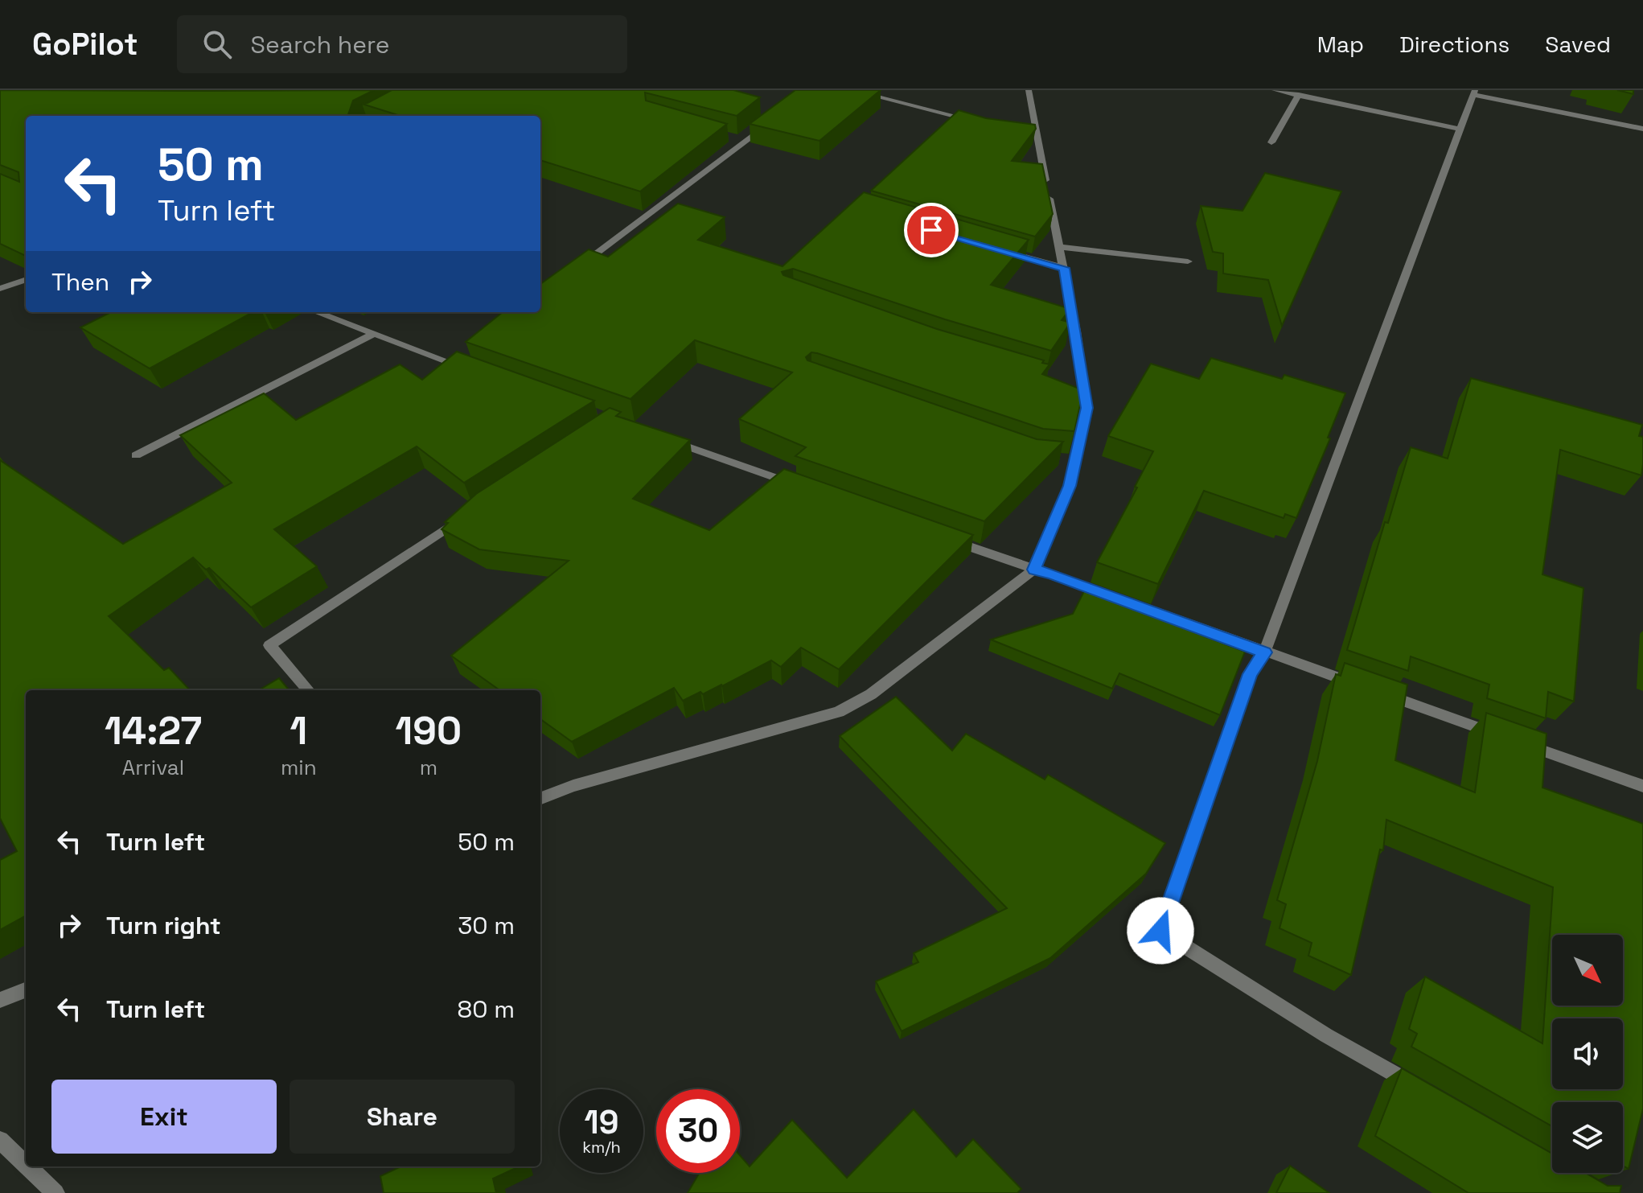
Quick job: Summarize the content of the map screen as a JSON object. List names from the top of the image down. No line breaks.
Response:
{"north":"bottom right","page":{"header":"GoPilot","search":"Search here","nav":["Map","Directions","Saved"],"turn":["50 m","Turn left"],"then":"Then","eta":["14:27","Arrival","1","min","190","m"],"list":[{"name":"Turn left","value":"50 m"},{"name":"Turn right","value":"30 m"},{"name":"Turn left","value":"80 m"}],"buttons":["Exit","Share"],"speed":"19 km/h","limit":"30"}}
